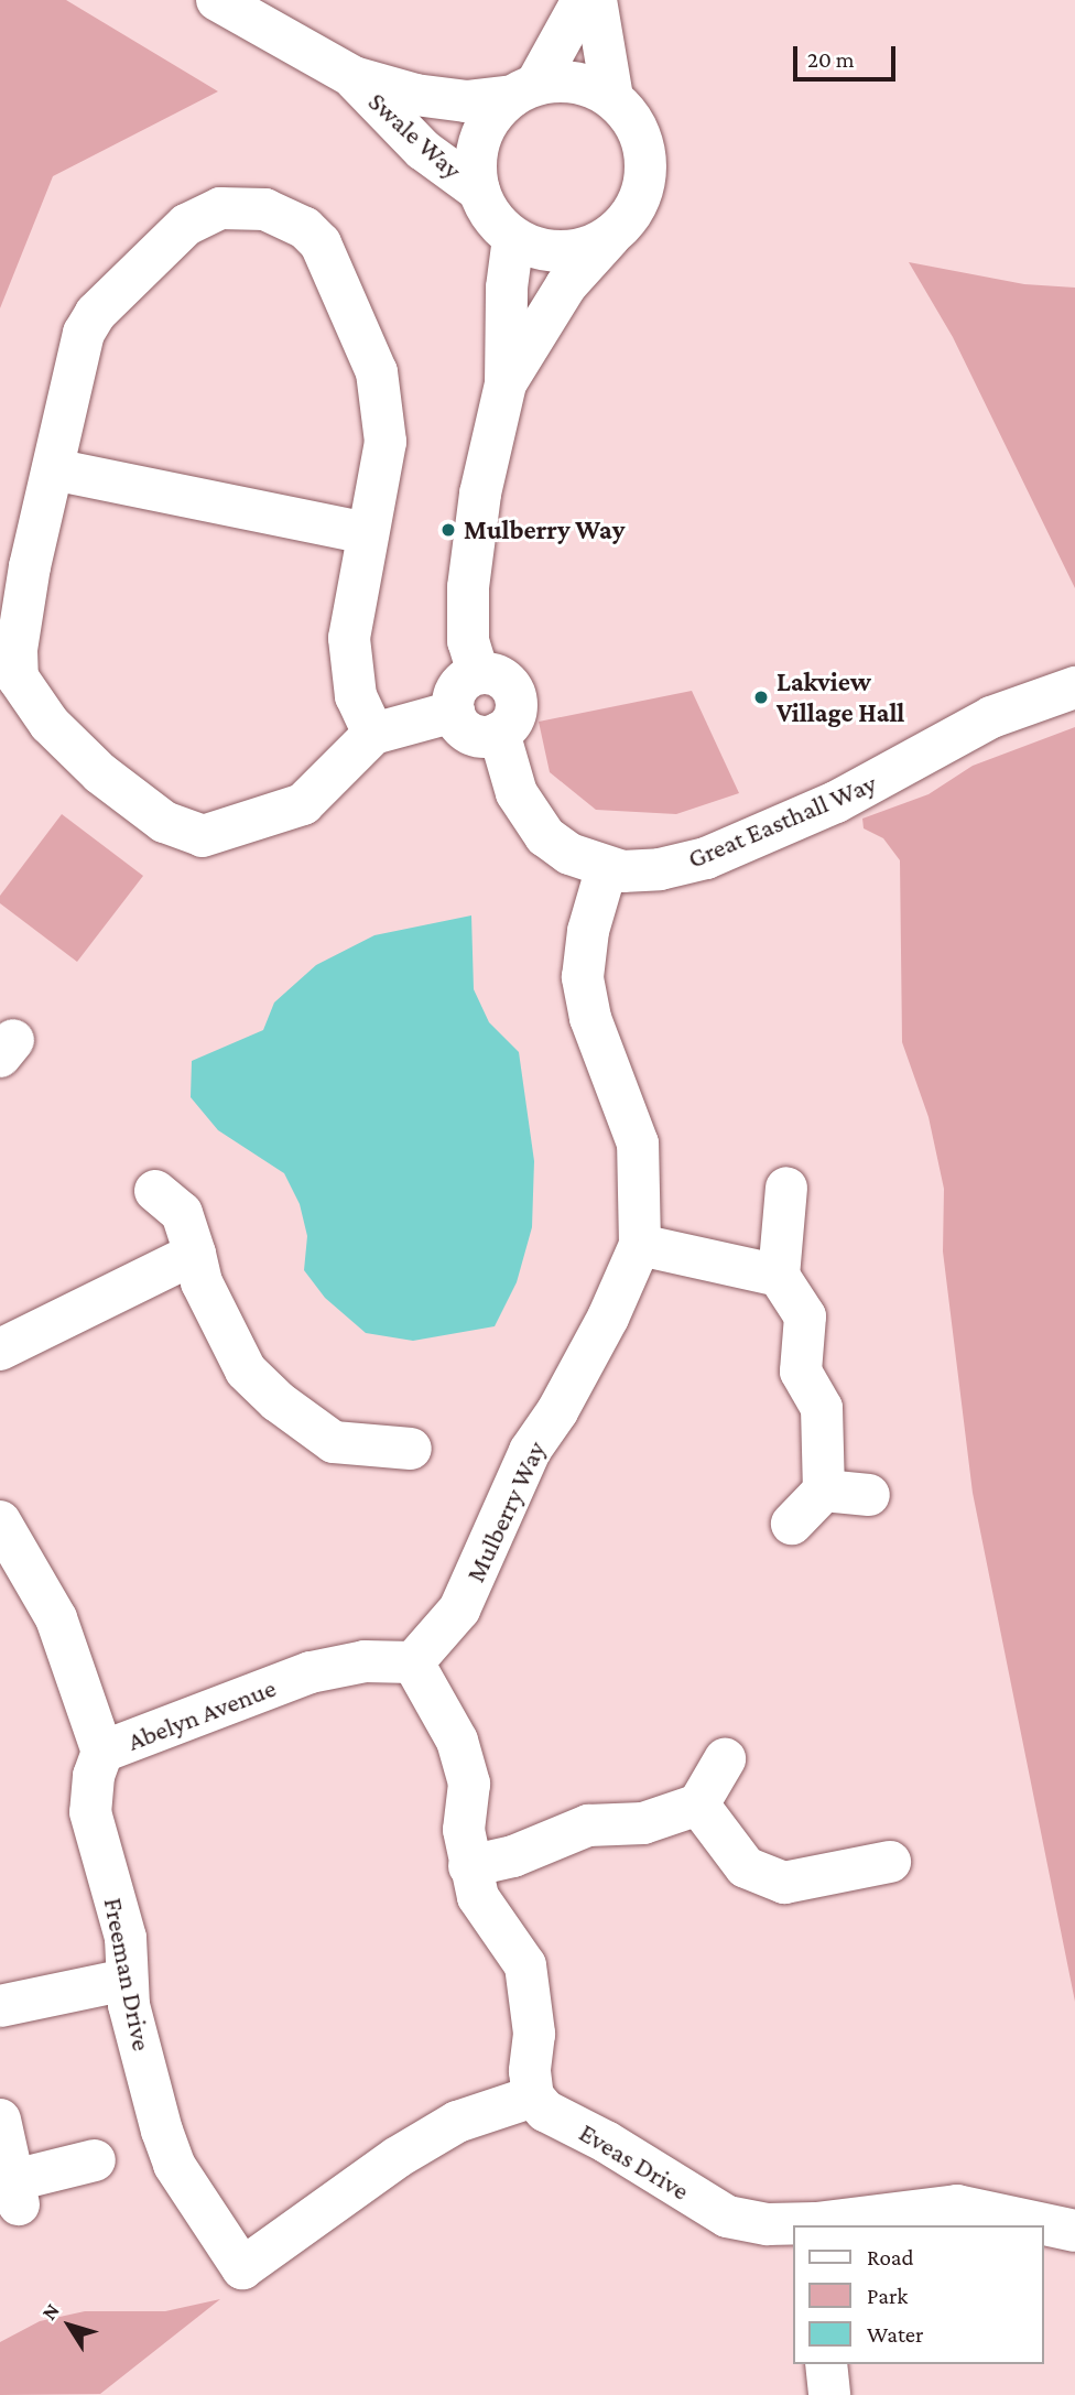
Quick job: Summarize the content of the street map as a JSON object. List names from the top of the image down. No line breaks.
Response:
{"streets":{"street":["Swale Way","Great Easthall Way","Mulberry Way","Abelyn Avenue","Freeman Drive","Eveas Drive"]},"crossings":[["Great Easthall Way","Mulberry Way"],["Mulberry Way","Abelyn Avenue"],["Abelyn Avenue","Freeman Drive"],["Freeman Drive","Eveas Drive"]],"places":["Mulberry Way","Lakview Village Hall"],"legend":["Road","Park","Water"],"scale_bar":"20 m","north":"top left"}
